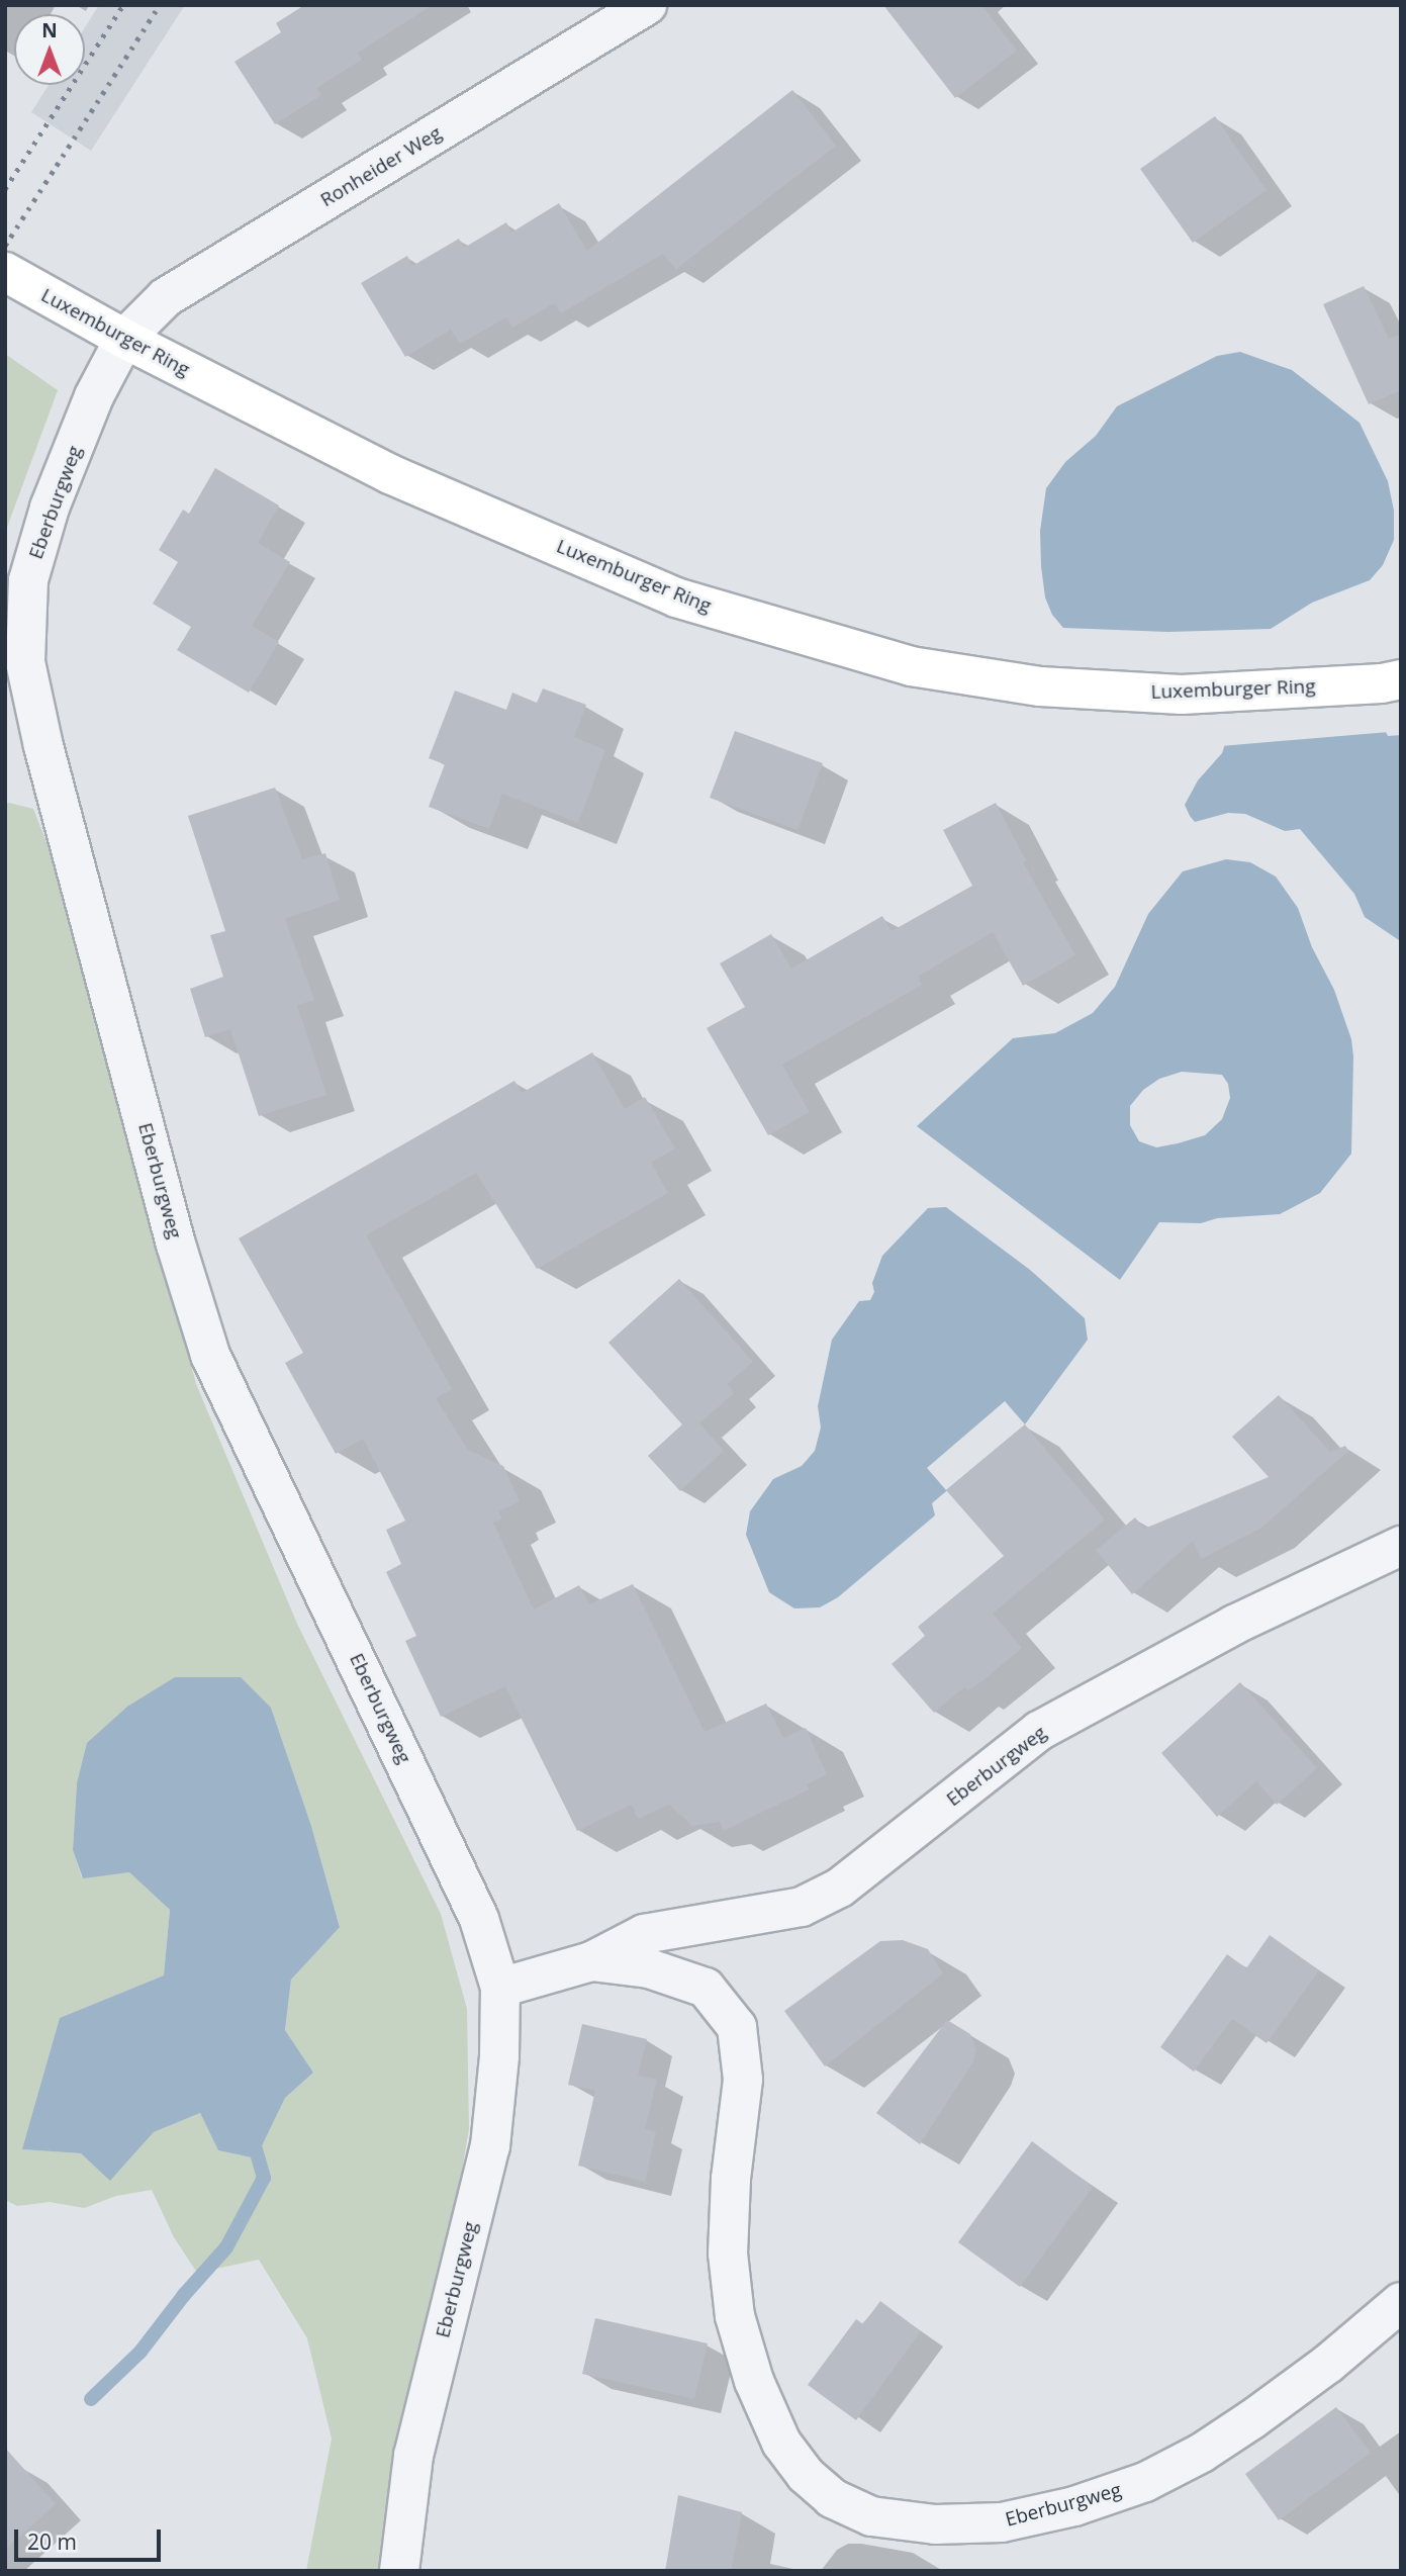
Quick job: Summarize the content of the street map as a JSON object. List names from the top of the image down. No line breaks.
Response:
{"streets":{"main road":["Luxemburger Ring"],"street":["Ronheider Weg","Eberburgweg"]},"crossings":[["Ronheider Weg","Luxemburger Ring"],["Ronheider Weg","Eberburgweg"],["Luxemburger Ring","Eberburgweg"]],"scale_bar":"20 m","north":"top"}
